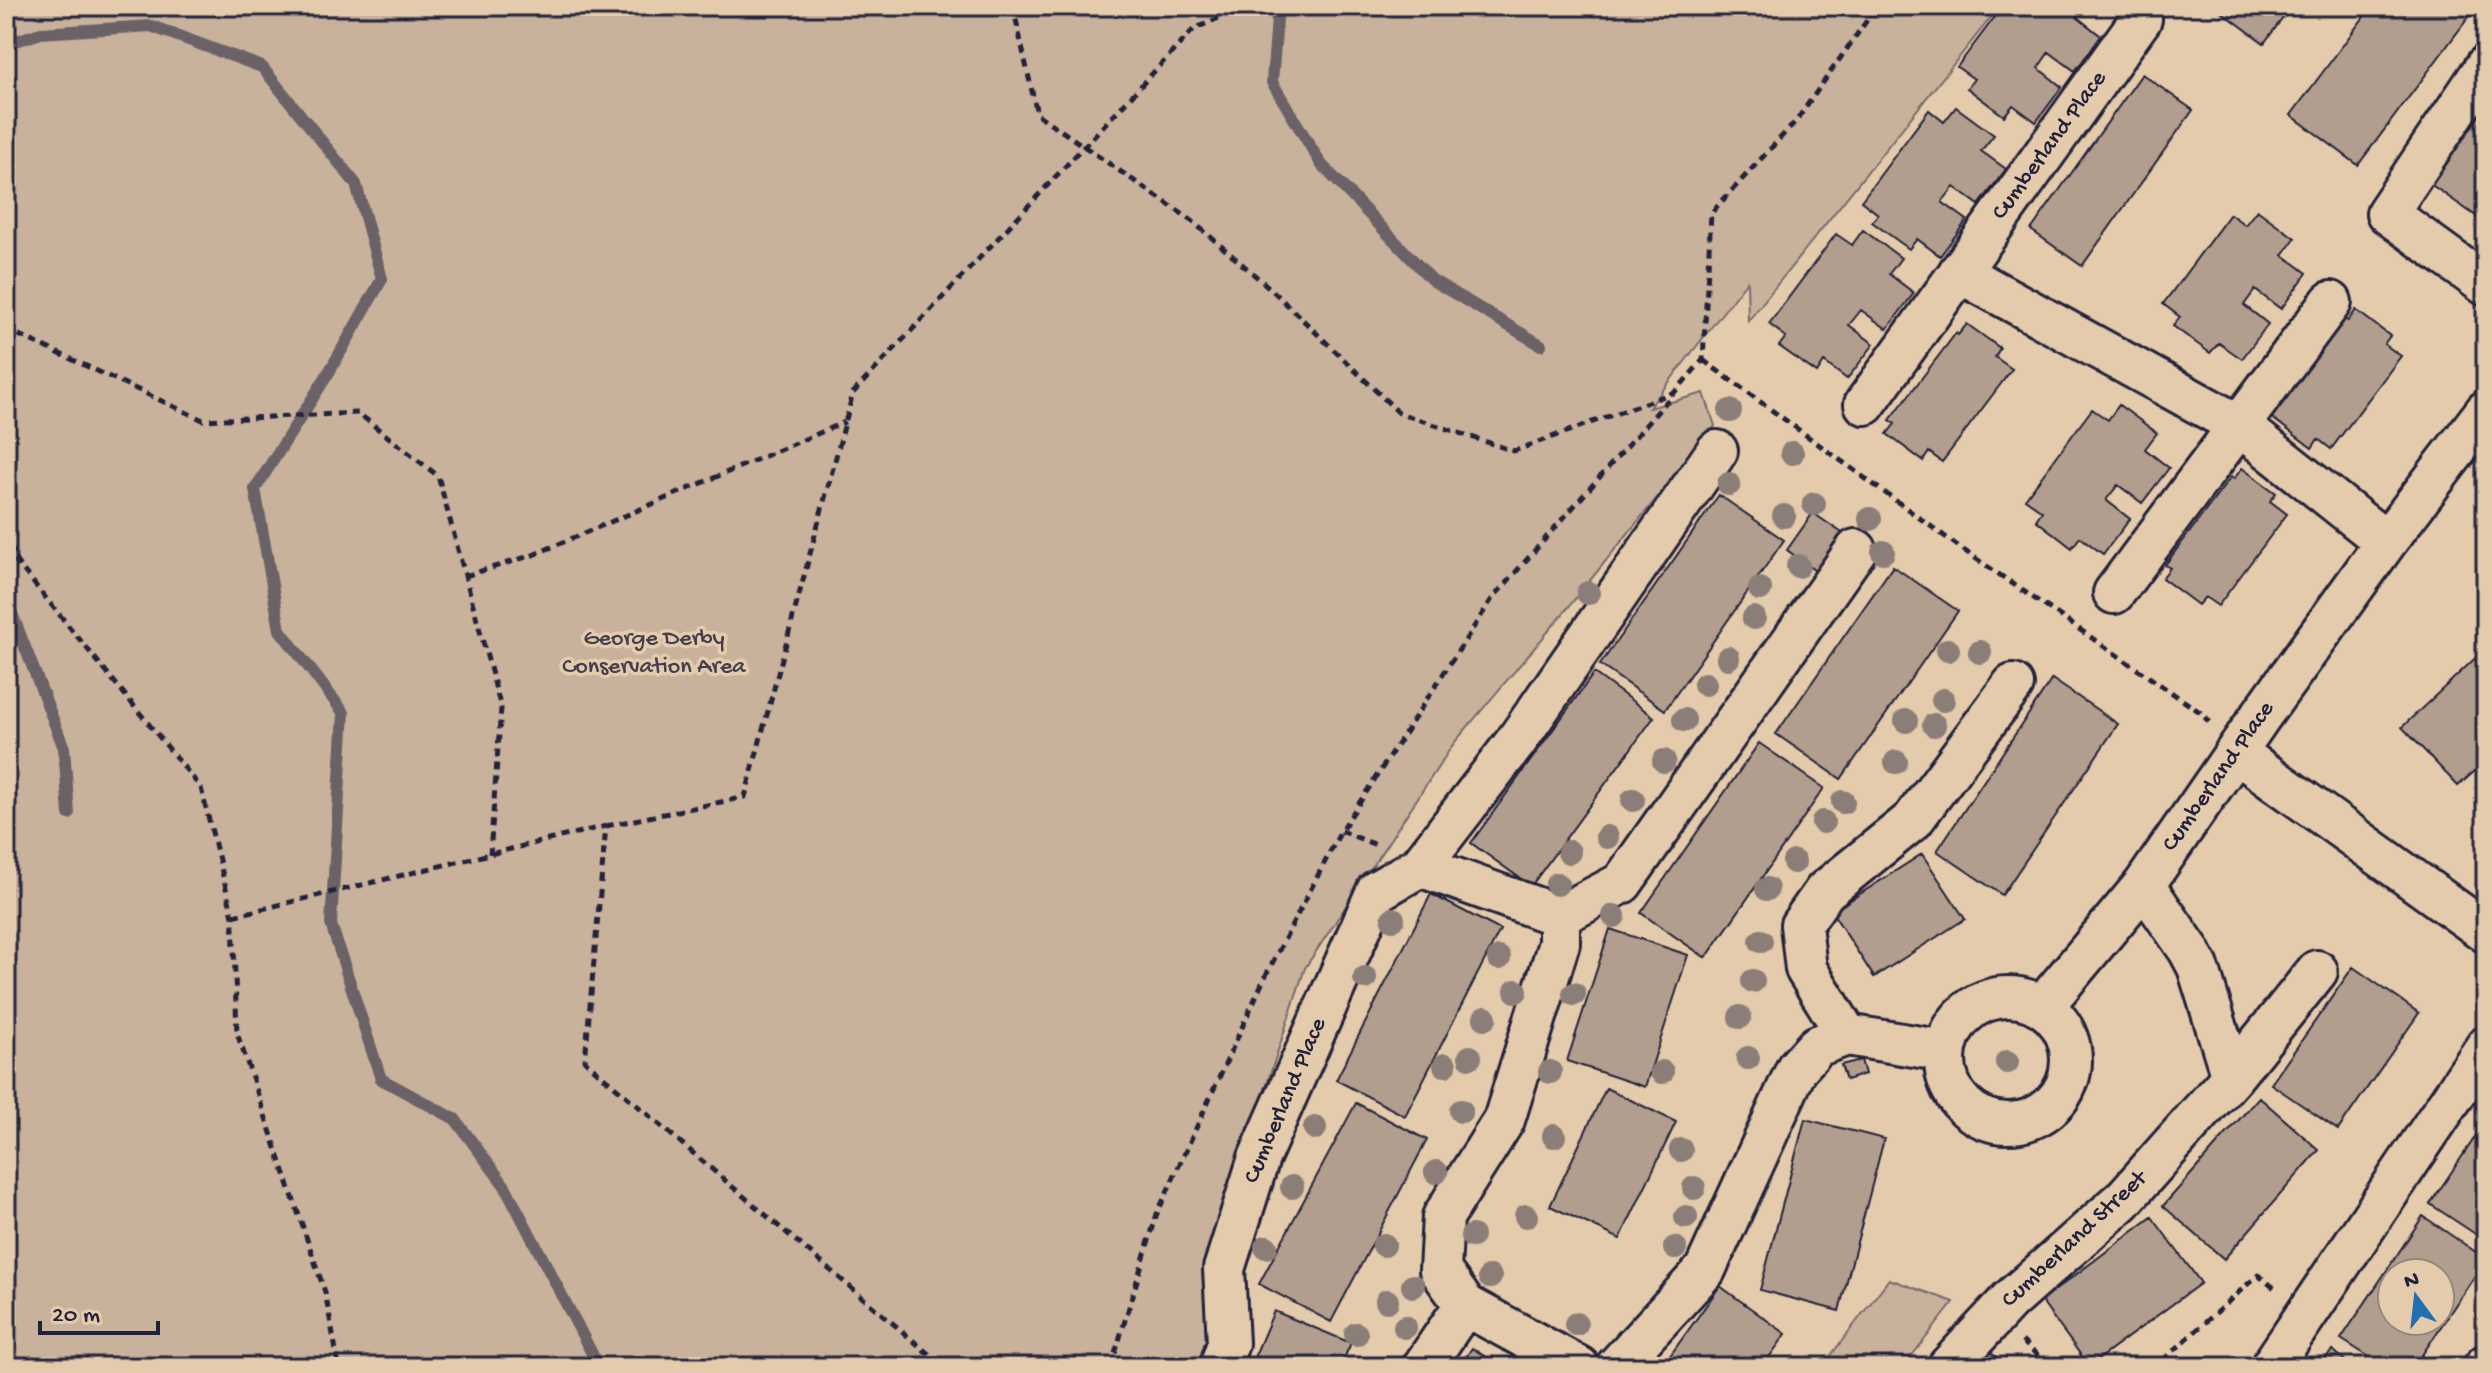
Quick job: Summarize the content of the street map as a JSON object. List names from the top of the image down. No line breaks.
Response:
{"streets":{"street":["Cumberland Place","Cumberland Street"]},"parks":["George Derby Conservation Area"],"scale_bar":"20 m","north":"top"}
